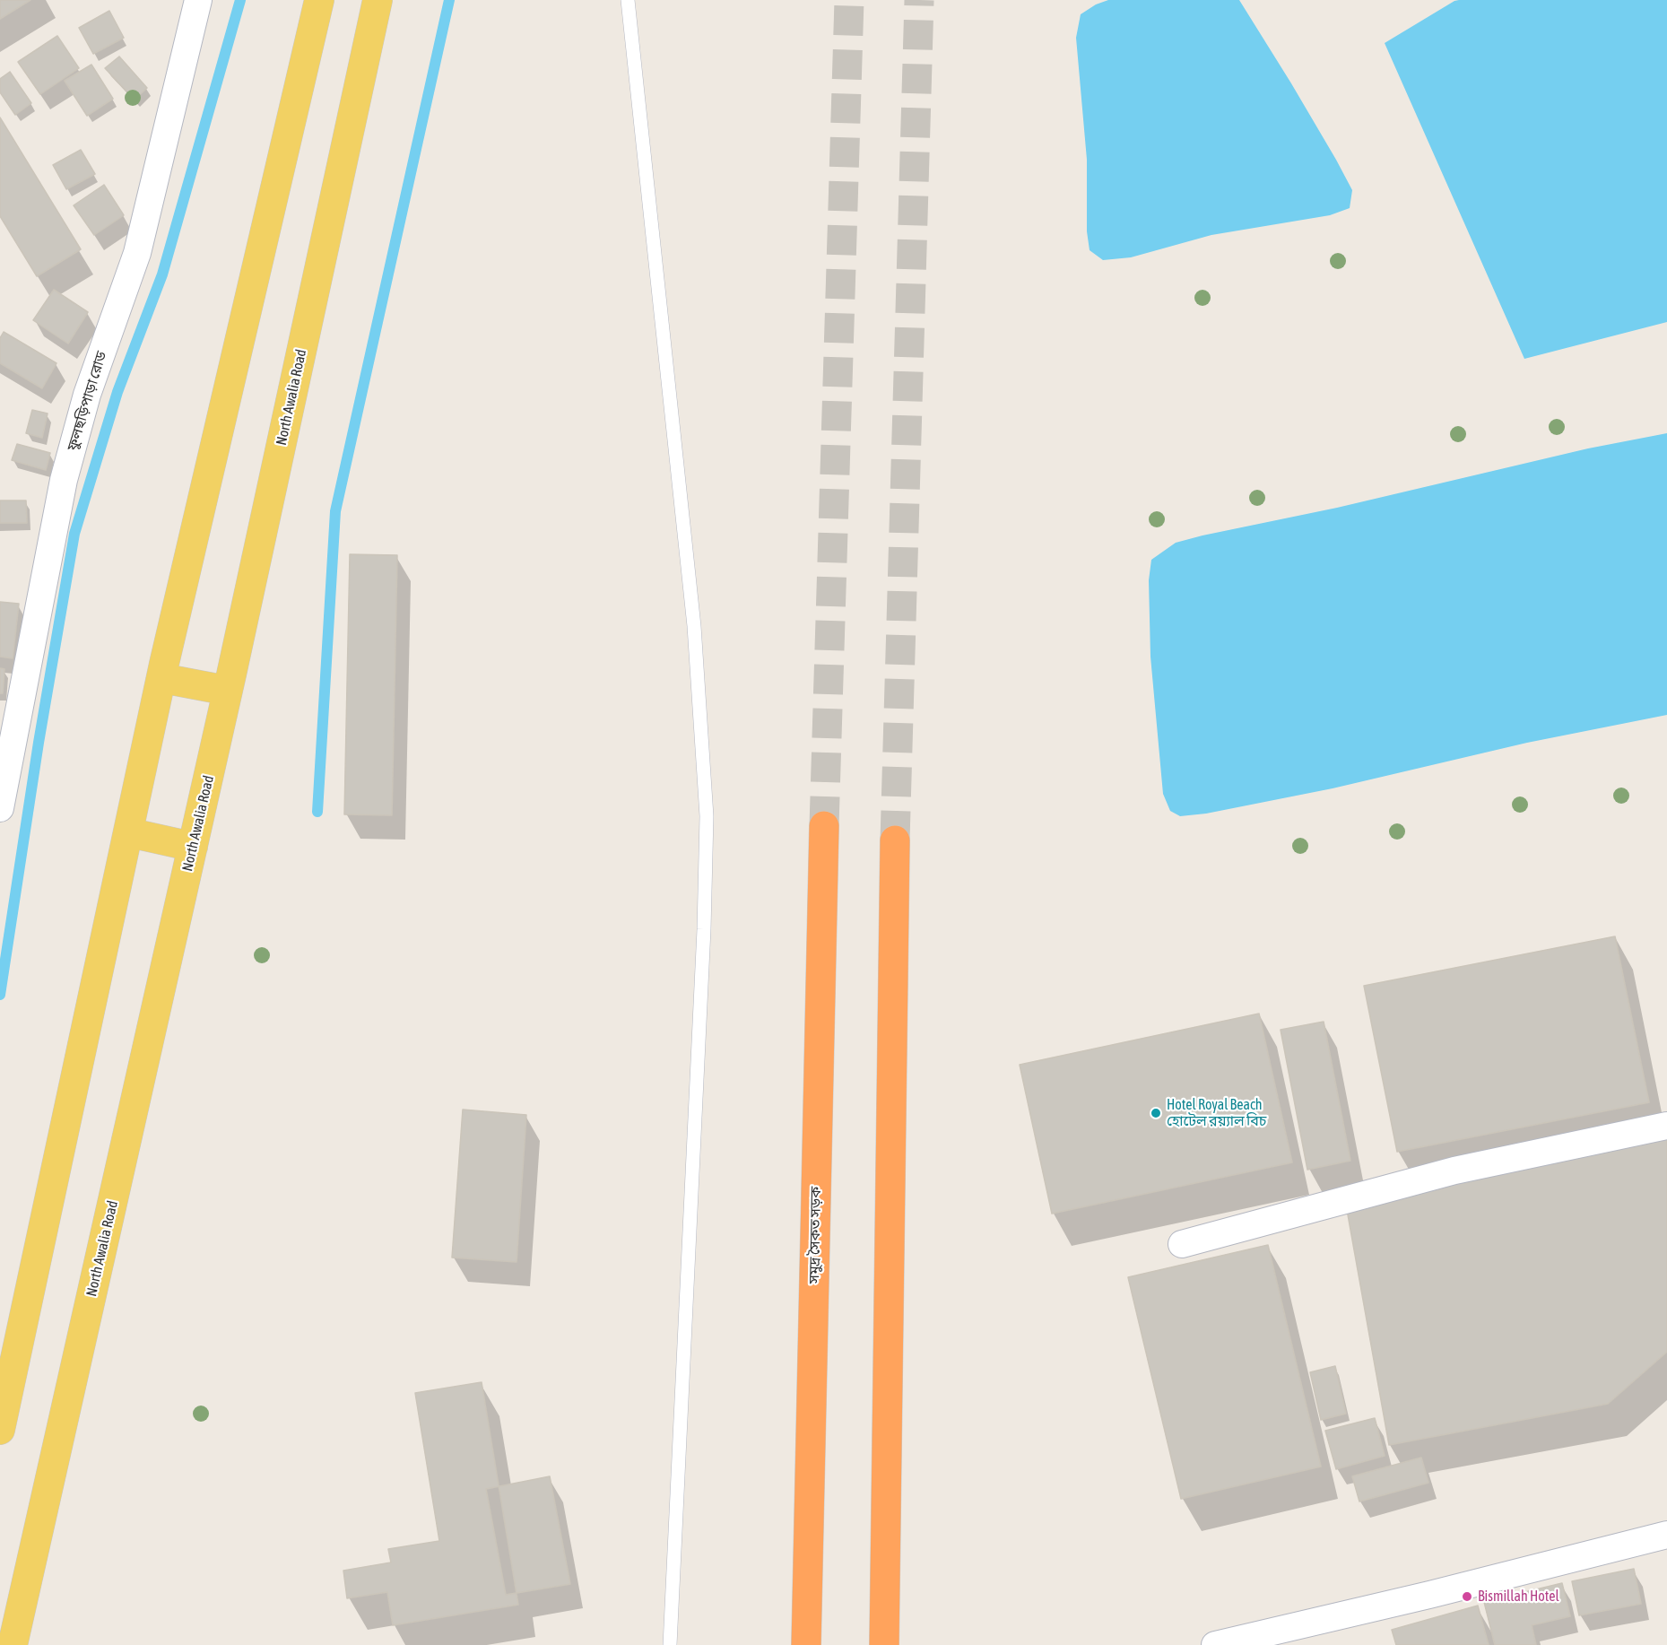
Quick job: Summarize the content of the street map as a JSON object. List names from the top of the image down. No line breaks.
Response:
{"streets":{"highway":["সমুদ্র সৈকত সড়ক"],"main road":["North Awalia Road"],"street":["ফুলছড়িপাড়া রোড"]},"places":["Hotel Royal Beach হোটেল রয়্যাল বিচ","Bismillah Hotel"]}
